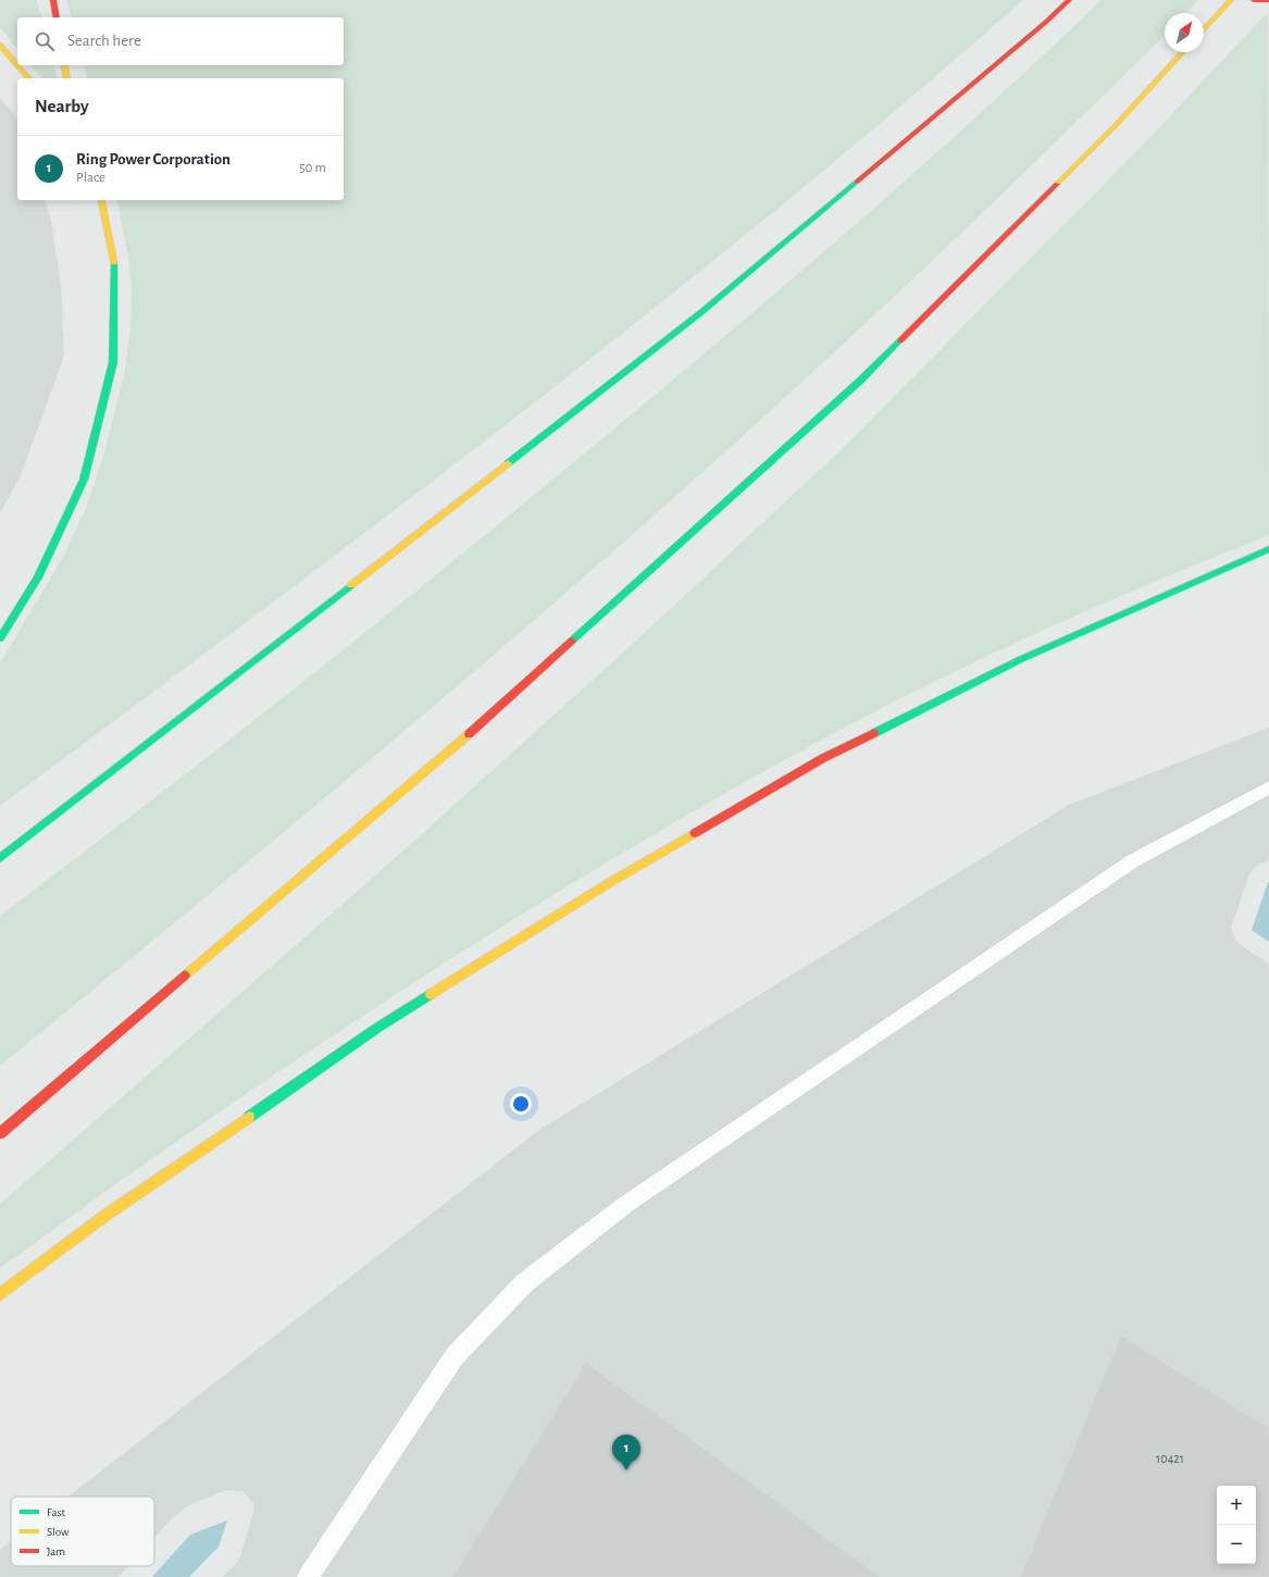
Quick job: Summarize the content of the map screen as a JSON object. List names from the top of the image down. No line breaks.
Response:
{"house_numbers":["10421"],"legend":["Fast","Slow","Jam"],"north":"top right","page":{"search":"Search here","heading":"Nearby","list":[{"mark":"1","name":"Ring Power Corporation","note":"Place","value":"50 m"}],"pins":"1","map_buttons":["+","−"]}}
